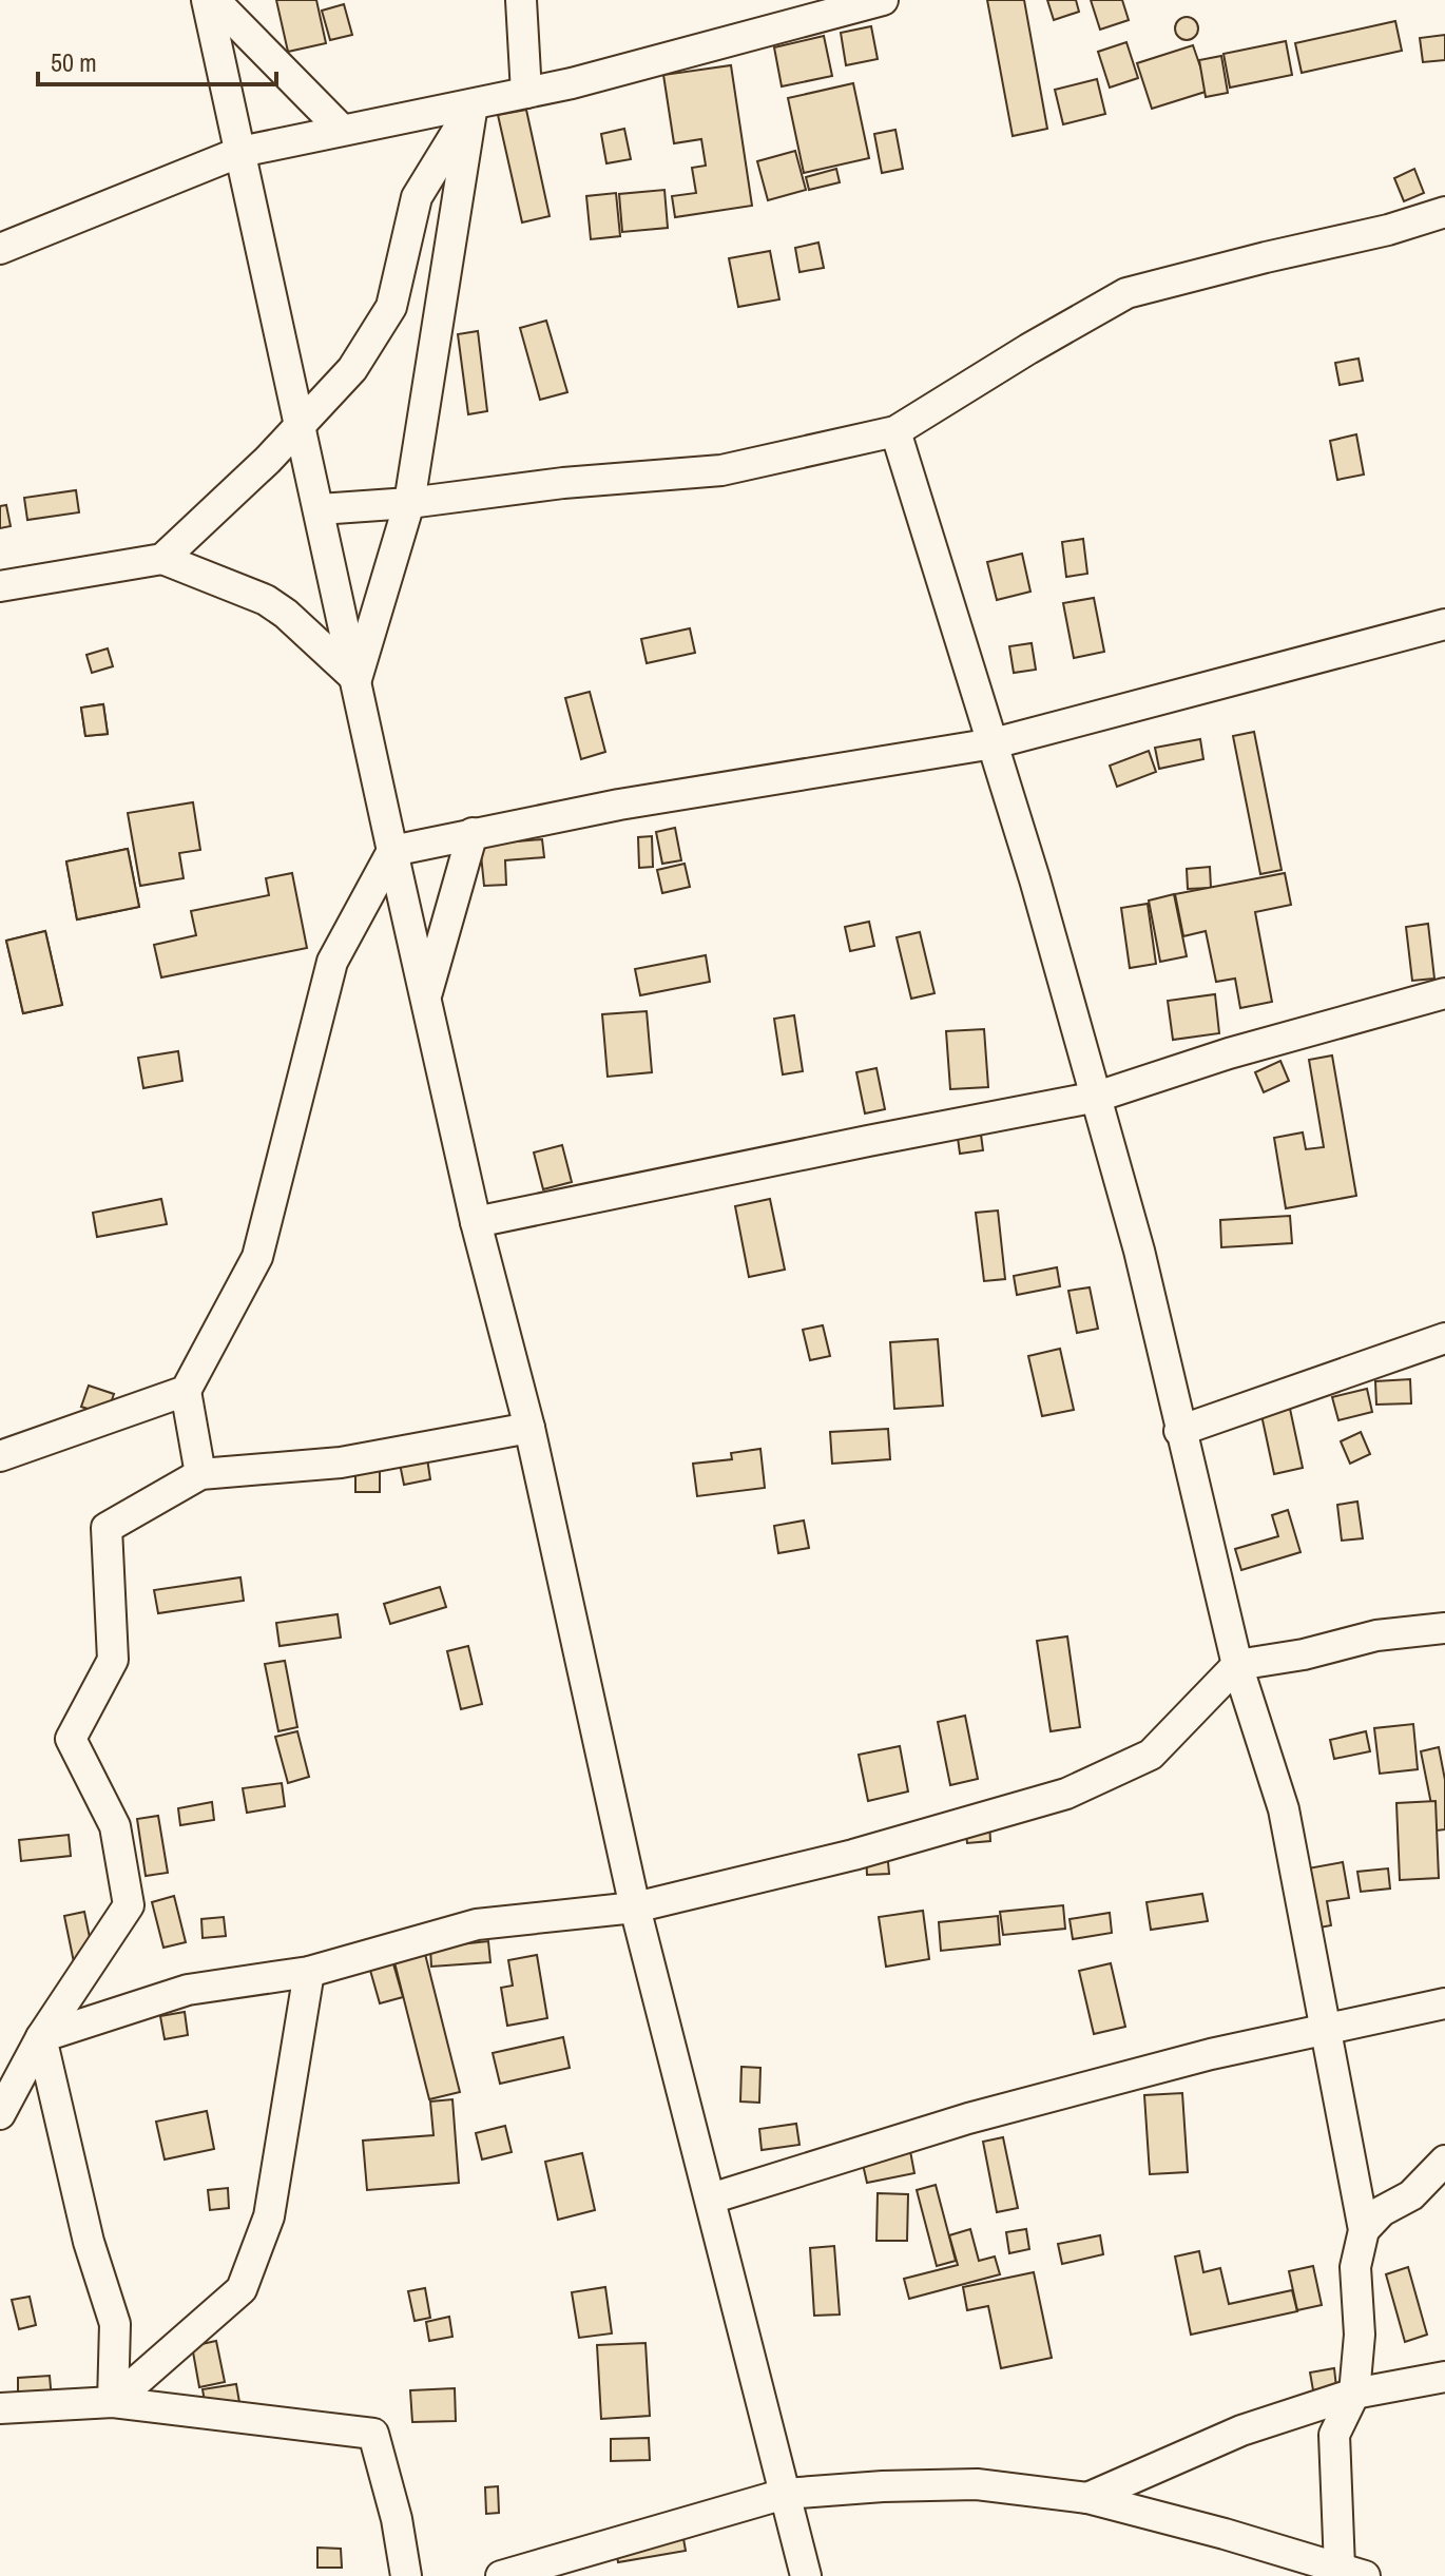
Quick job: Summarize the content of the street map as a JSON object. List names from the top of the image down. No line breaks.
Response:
{"scale_bar":"50 m"}
